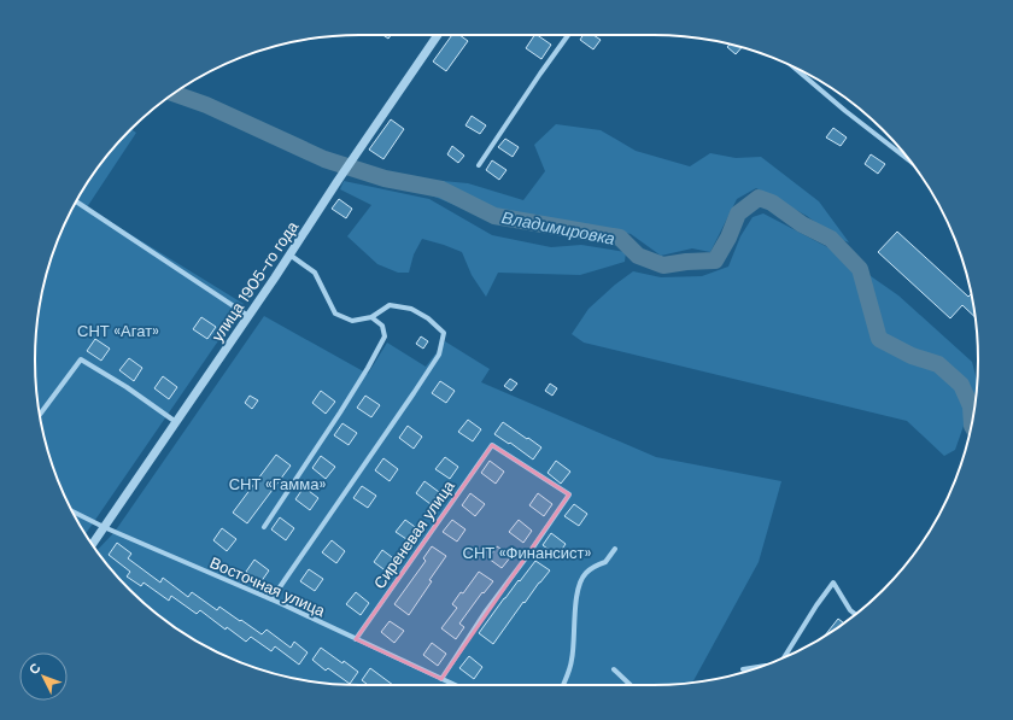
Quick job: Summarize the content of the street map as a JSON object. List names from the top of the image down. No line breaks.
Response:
{"streets":{"street":["улица 1905-го года","Сиреневая улица","Восточная улица"]},"crossings":[["улица 1905-го года","Восточная улица"],["Сиреневая улица","Восточная улица"]],"water":["Владимировка"],"parks":["СНТ «Агат»","СНТ «Гамма»","СНТ «Финансист»"],"north":"top left"}
